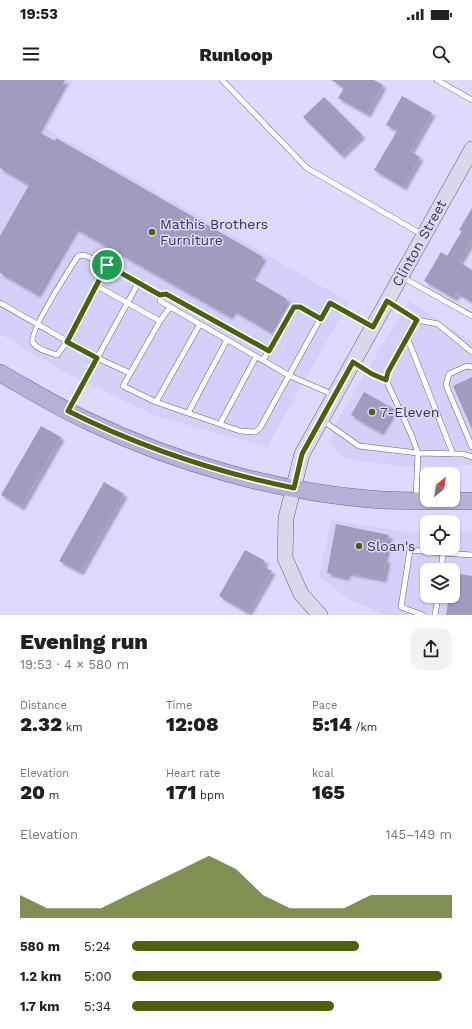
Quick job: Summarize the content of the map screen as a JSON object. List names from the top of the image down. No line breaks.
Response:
{"streets":{"street":["Clinton Street"]},"places":["Mathis Brothers Furniture","7-Eleven","Sloan's"],"north":"top right","page":{"status":"19:53","header":"Runloop","heading":["Evening run","19:53 · 4 × 580 m"],"stats":[["Distance","2.32 km"],["Time","12:08"],["Pace","5:14 /km"],["Elevation","20 m"],["Heart rate","171 bpm"],["kcal","165"]],"chart":["Elevation","145–149 m"],"list":[{"name":"580 m","note":"5:24"},{"name":"1.2 km","note":"5:00"},{"name":"1.7 km","note":"5:34"}]}}
